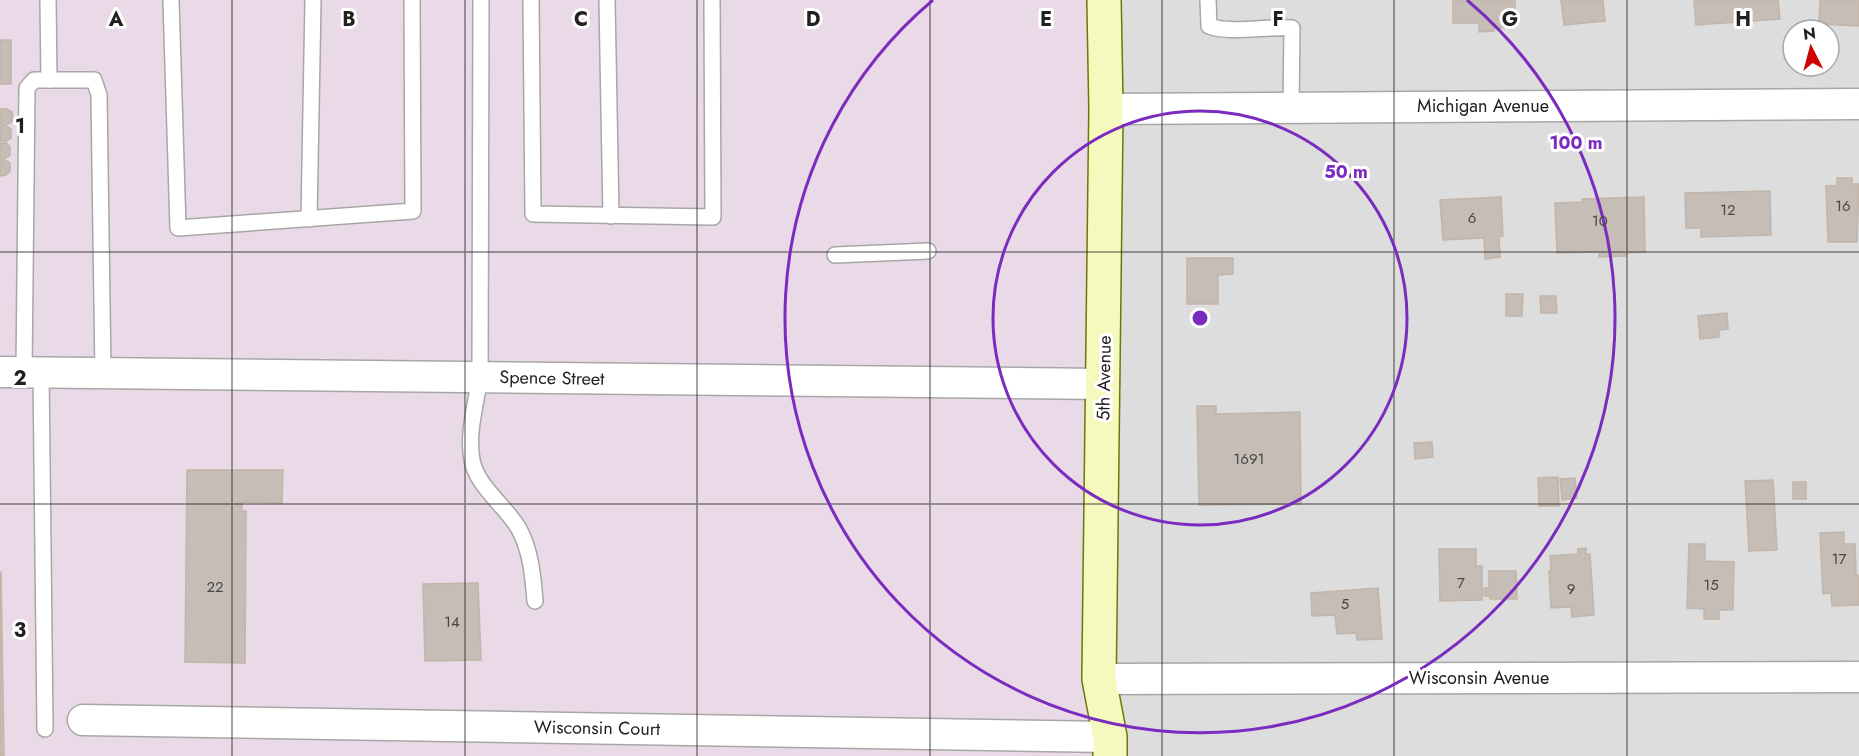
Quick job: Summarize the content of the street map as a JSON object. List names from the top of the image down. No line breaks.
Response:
{"streets":{"main road":["5th Avenue"],"street":["Michigan Avenue","Spence Street","Wisconsin Avenue","Wisconsin Court"]},"crossings":[["Michigan Avenue","5th Avenue"],["Spence Street","5th Avenue"],["5th Avenue","Wisconsin Avenue"],["5th Avenue","Wisconsin Court"]],"house_numbers":["16","12","6","10","1691","17","7","15","22","9","5","14"],"north":"top","grid":{"columns":["A","B","C","D","E","F","G","H"],"rows":["1","2","3"]},"rings":["100 m","50 m"]}
